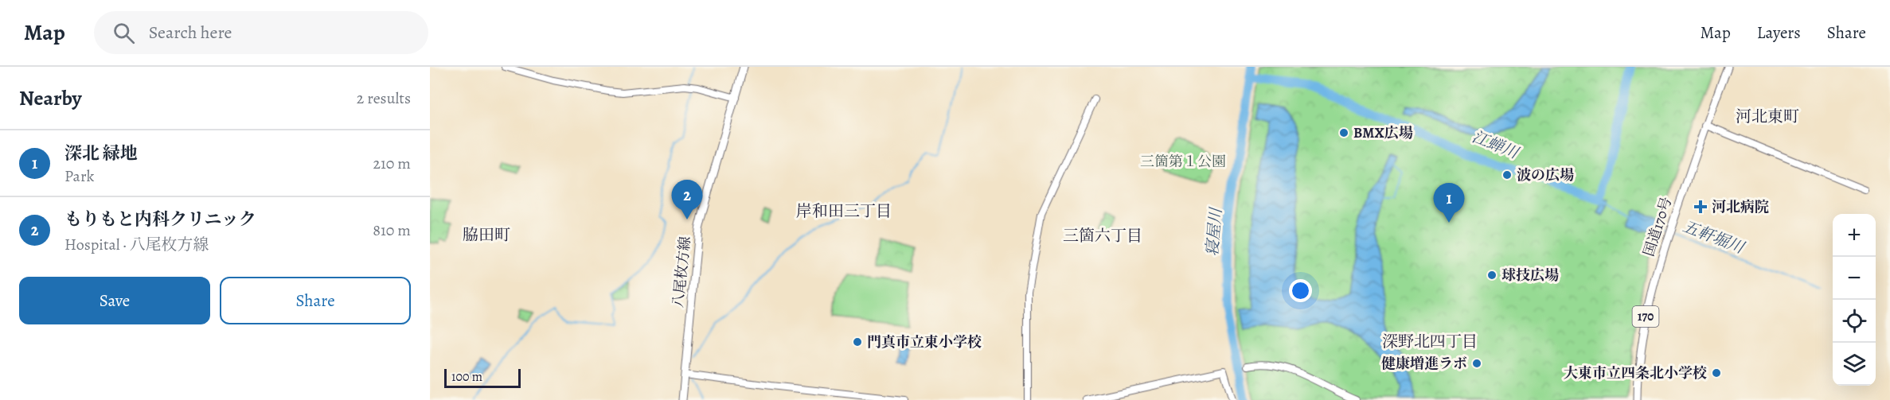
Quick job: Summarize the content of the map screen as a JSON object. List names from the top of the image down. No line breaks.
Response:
{"streets":{"main road":["国道170号","八尾枚方線","170"]},"districts":["河北東町","岸和田三丁目","脇田町","三箇六丁目","深野北四丁目"],"water":["江蝉川","寝屋川","五軒堀川"],"parks":["三箇第１公園"],"places":{"other":["BMX広場","波の広場","球技広場","門真市立東小学校","健康増進ラボ","大東市立四条北小学校"],"health":["河北病院"]},"scale_bar":"100 m","page":{"header":"Map","search":"Search here","nav":["Map","Layers","Share"],"heading":["Nearby","2 results"],"list":[{"mark":"1","name":"深北 緑地","note":"Park","value":"210 m"},{"mark":"2","name":"もりもと内科クリニック","note":"Hospital · 八尾枚方線","value":"810 m"}],"pins":["2","1"],"map_buttons":["+","−"],"buttons":["Save","Share"],"scale":"100 m"}}
